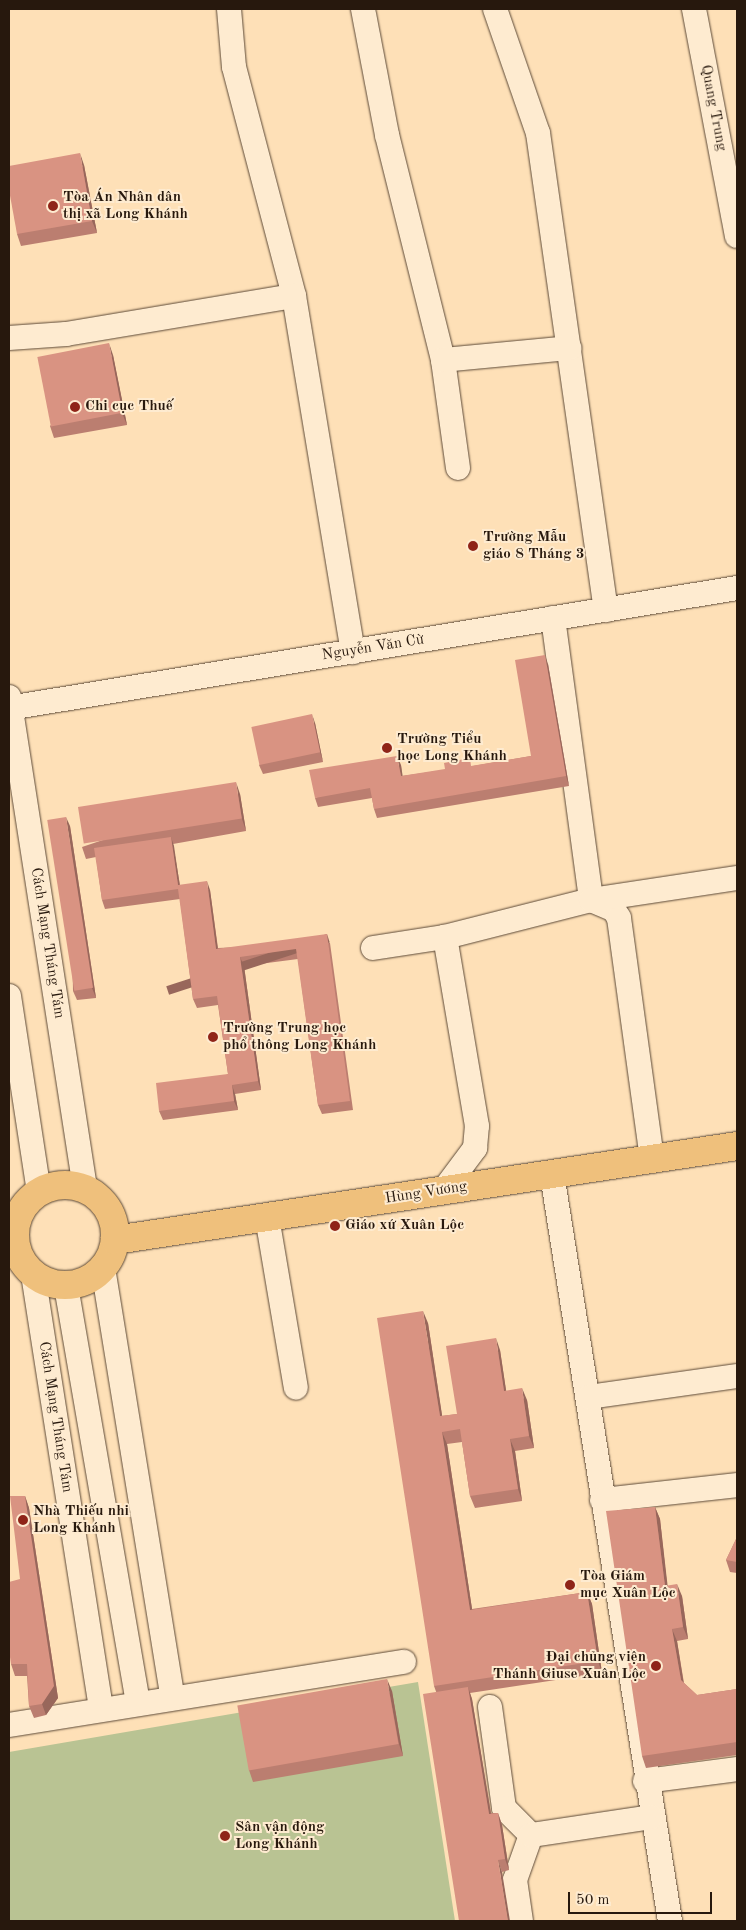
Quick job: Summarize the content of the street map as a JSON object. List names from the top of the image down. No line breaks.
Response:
{"streets":{"main road":["Hùng Vương"],"street":["Quang Trung","Nguyễn Văn Cừ","Cách Mạng Tháng Tám"]},"crossings":[["Nguyễn Văn Cừ","Cách Mạng Tháng Tám"],["Cách Mạng Tháng Tám","Hùng Vương"]],"places":["Tòa Án Nhân dân thị xã Long Khánh","Chi cục Thuế","Trường Mẫu giáo 8 Tháng 3","Trường Tiểu học Long Khánh","Trường Trung học phổ thông Long Khánh","Giáo xứ Xuân Lộc","Nhà Thiếu nhi Long Khánh","Tòa Giám mục Xuân Lộc","Đại chủng viện Thánh Giuse Xuân Lộc","Sân vận động Long Khánh"],"scale_bar":"50 m"}
